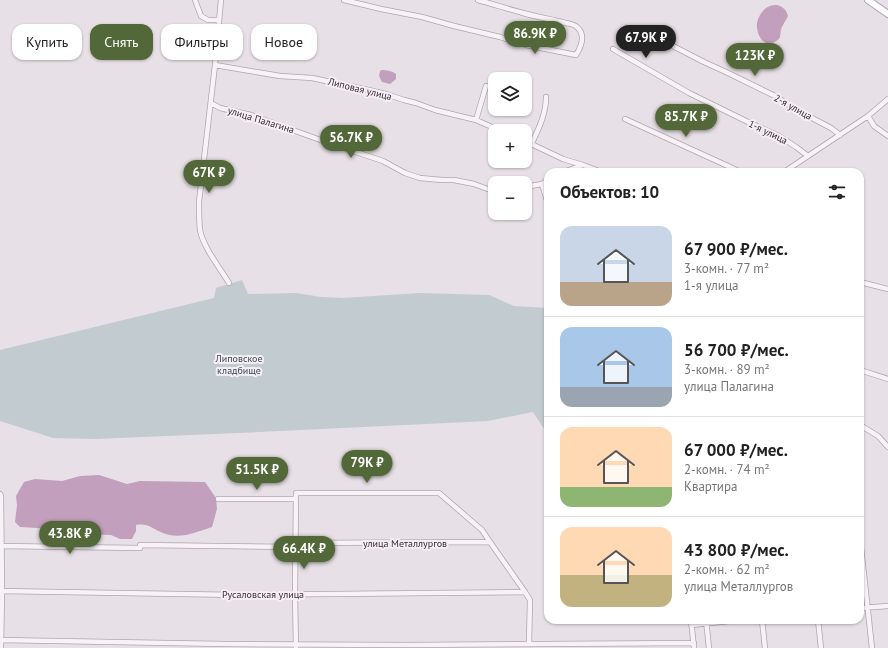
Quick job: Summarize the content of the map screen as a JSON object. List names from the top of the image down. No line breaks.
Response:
{"streets":{"street":["Липовая улица","2-я улица","улица Палагина","1-я улица","улица Металлургов","Русаловская улица"]},"parks":["Липовское кладбище"],"page":{"price":["86.9K ₽","67.9K ₽","123K ₽","85.7K ₽","56.7K ₽","67K ₽","79K ₽","51.5K ₽","43.8K ₽","66.4K ₽"],"chip":["Купить","Снять","Фильтры","Новое"],"map_buttons":["+","−"],"heading":"Объектов: 10","list":[{"name":"67 900 ₽/мес.","note":"3-комн. · 77 m² · 1-я улица"},{"name":"56 700 ₽/мес.","note":"3-комн. · 89 m² · улица Палагина"},{"name":"67 000 ₽/мес.","note":"2-комн. · 74 m² · Квартира"},{"name":"43 800 ₽/мес.","note":"2-комн. · 62 m² · улица Металлургов"}]}}
